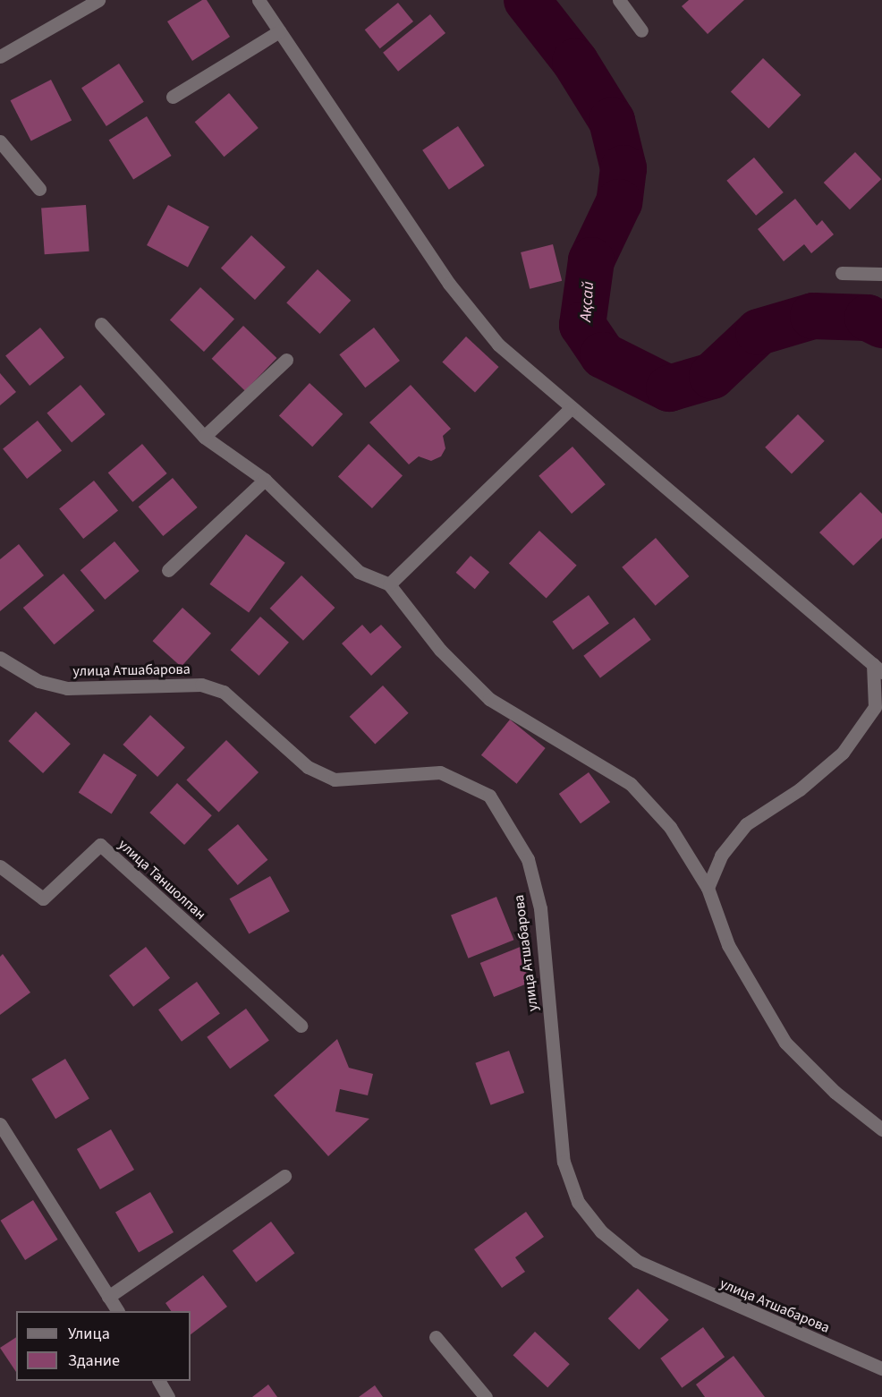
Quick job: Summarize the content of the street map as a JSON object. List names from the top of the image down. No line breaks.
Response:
{"streets":{"street":["улица Атшабарова","улица Таншолпан"]},"water":["Ақсай"],"legend":["Улица","Здание"]}
